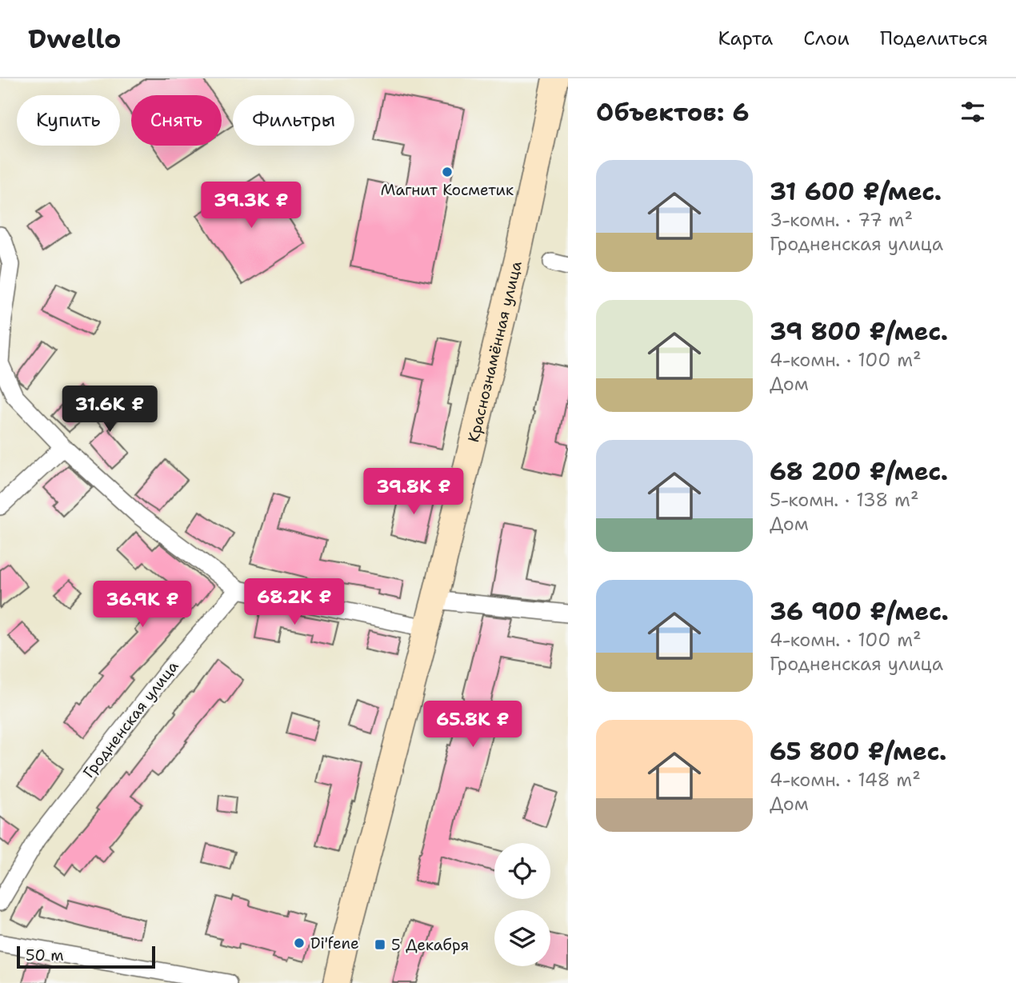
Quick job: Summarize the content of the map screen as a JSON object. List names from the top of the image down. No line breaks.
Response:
{"streets":{"street":["Краснознамённая улица","Гродненская улица"]},"places":{"other":["Магнит Косметик","Di'fene"],"transit":["5 Декабря"]},"scale_bar":"50 m","page":{"header":"Dwello","nav":["Карта","Слои","Поделиться"],"heading":"Объектов: 6","chip":["Купить","Снять","Фильтры"],"list":[{"name":"31 600 ₽/мес.","note":"3-комн. · 77 m² · Гродненская улица"},{"name":"39 800 ₽/мес.","note":"4-комн. · 100 m² · Дом"},{"name":"68 200 ₽/мес.","note":"5-комн. · 138 m² · Дом"},{"name":"36 900 ₽/мес.","note":"4-комн. · 100 m² · Гродненская улица"},{"name":"65 800 ₽/мес.","note":"4-комн. · 148 m² · Дом"}],"price":["39.3K ₽","31.6K ₽","39.8K ₽","68.2K ₽","36.9K ₽","65.8K ₽"],"scale":"50 m"}}
